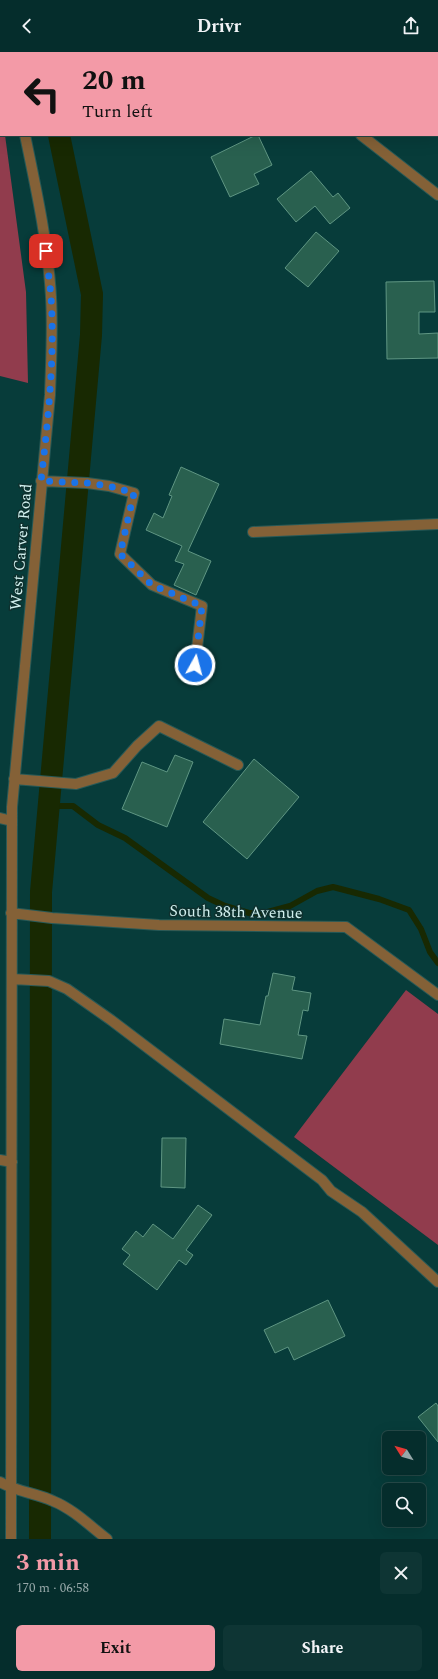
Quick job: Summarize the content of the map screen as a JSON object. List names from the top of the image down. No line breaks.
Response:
{"streets":{"street":["West Carver Road","South 38th Avenue"]},"crossings":[["West Carver Road","South 38th Avenue"]],"north":"top left","page":{"header":"Drivr","turn":["20 m","Turn left"],"heading":["3 min","170 m · 06:58"],"buttons":["Exit","Share"]}}
